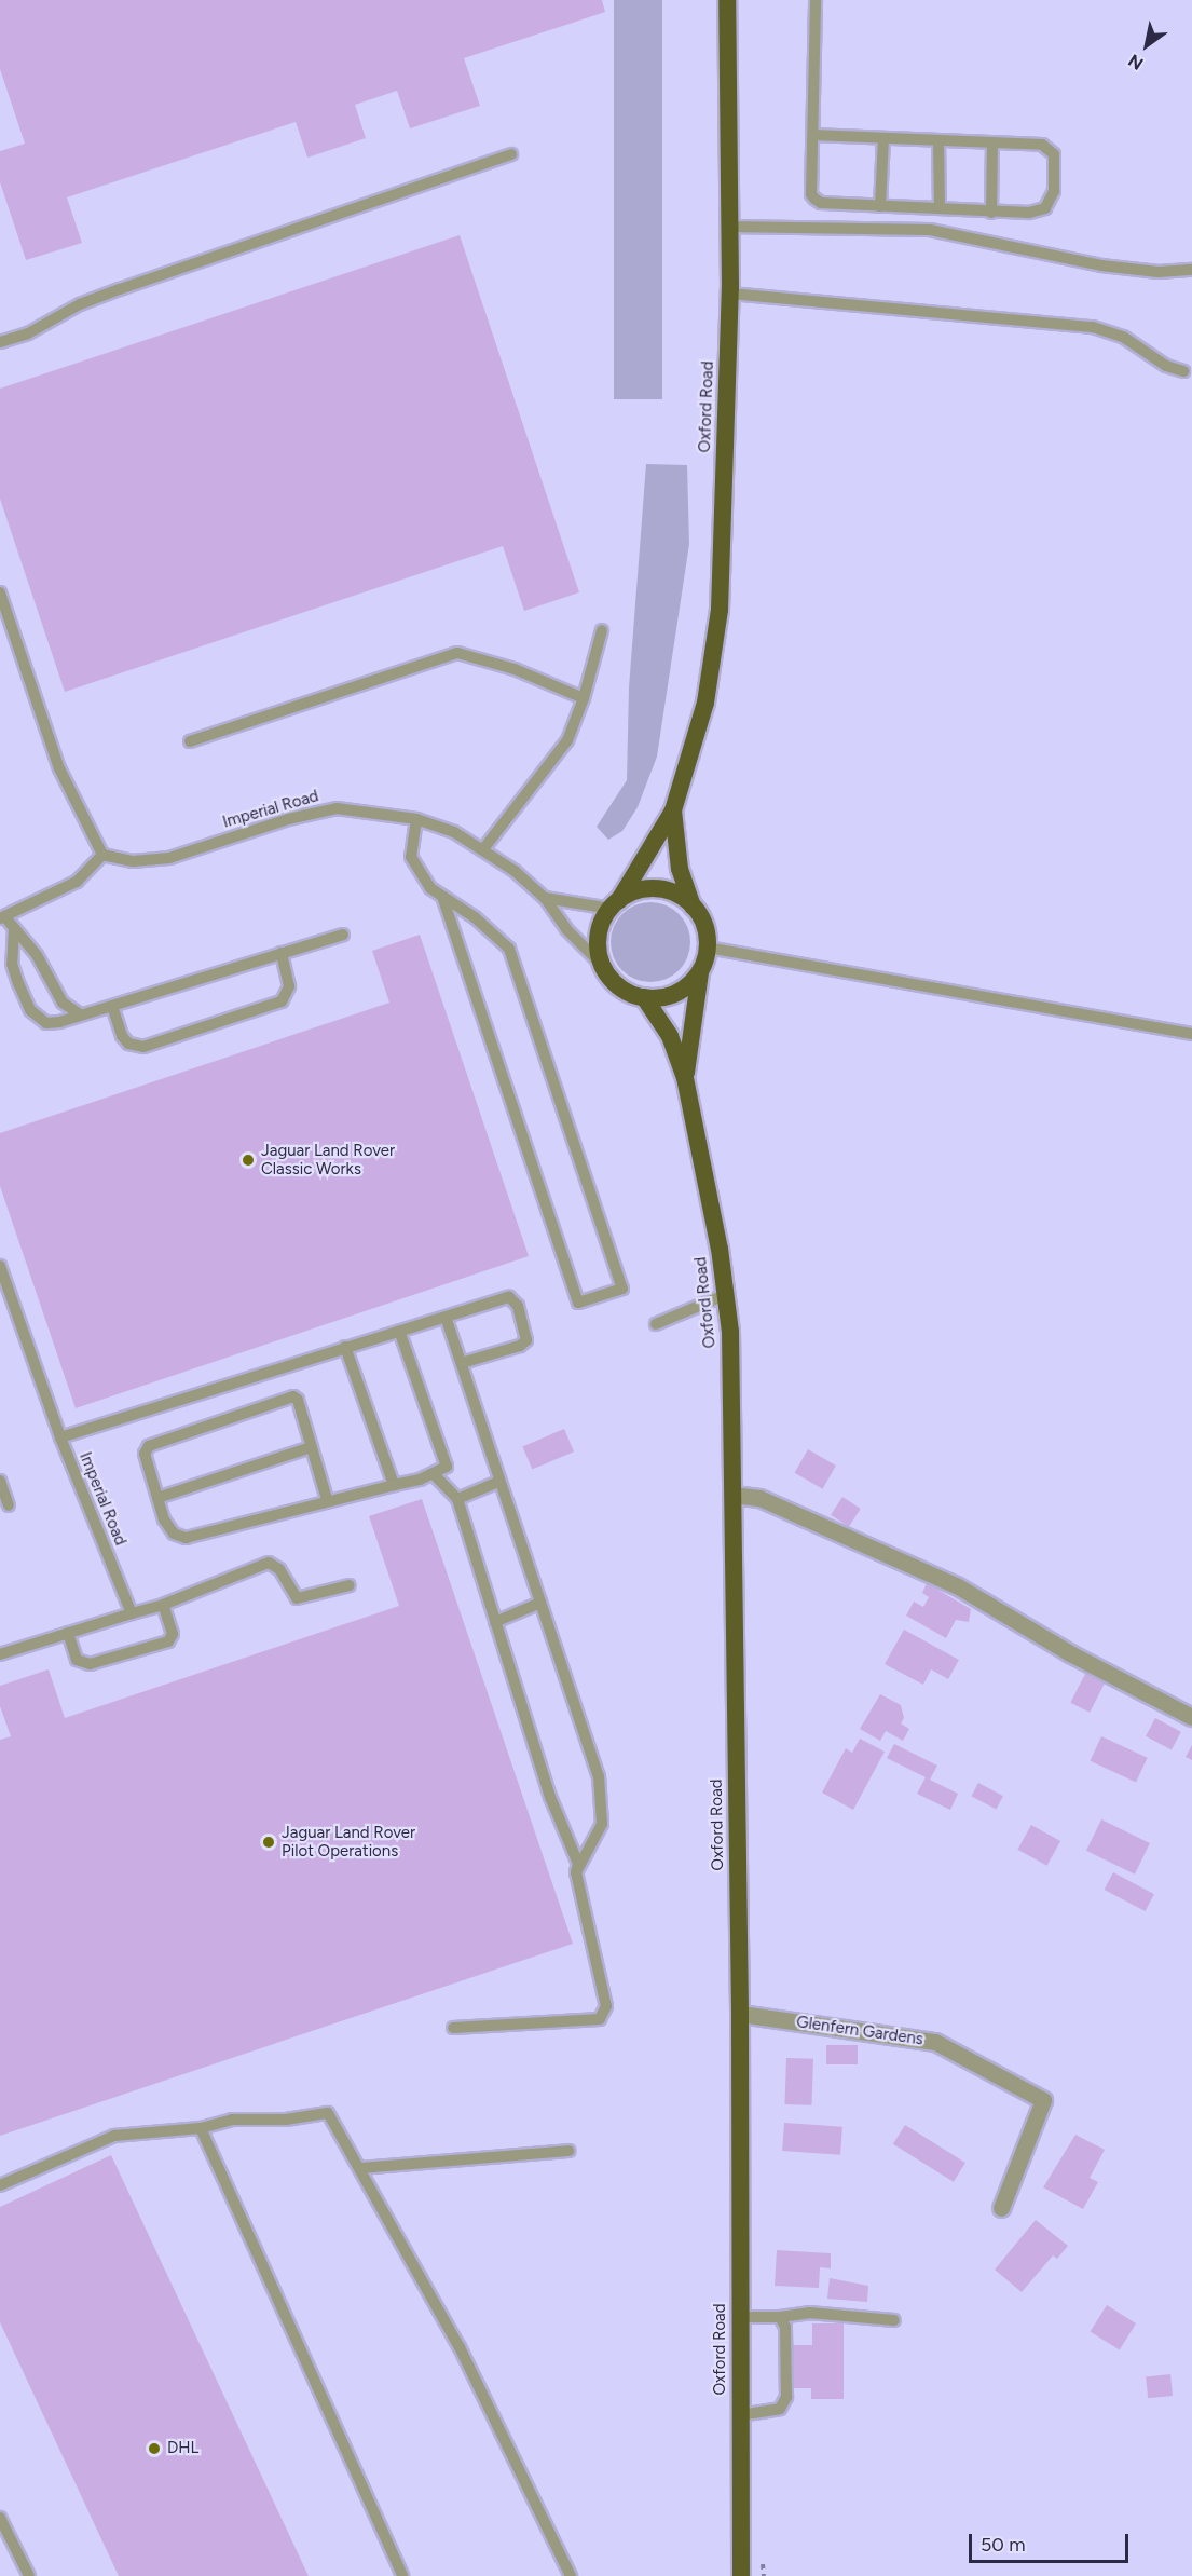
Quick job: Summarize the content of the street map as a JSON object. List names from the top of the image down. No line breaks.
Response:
{"streets":{"highway":["Oxford Road"],"street":["Glenfern Gardens"],"lane":["Imperial Road"]},"crossings":[["Oxford Road","Imperial Road"],["Oxford Road","Glenfern Gardens"]],"places":["Jaguar Land Rover Classic Works","Jaguar Land Rover Pilot Operations","DHL"],"scale_bar":"50 m","north":"bottom left"}
